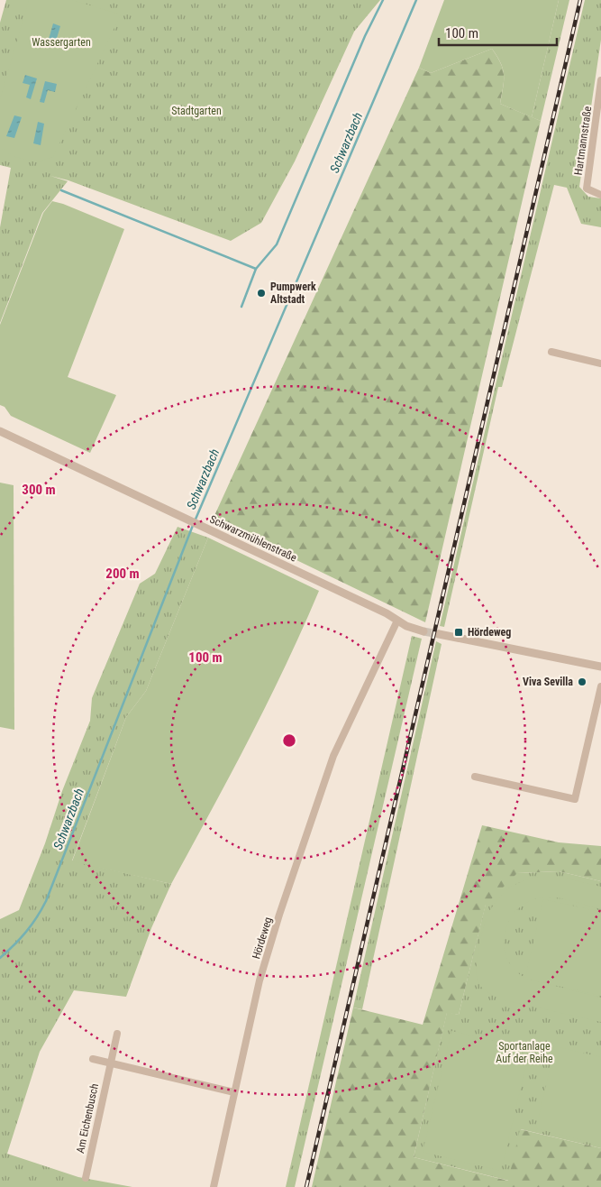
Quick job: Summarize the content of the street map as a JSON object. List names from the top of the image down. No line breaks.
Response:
{"streets":{"street":["Hartmannstraße","Schwarzmühlenstraße","Hördeweg","Am Eichenbusch"]},"crossings":[["Schwarzmühlenstraße","Hördeweg"]],"water":["Schwarzbach"],"parks":["Wassergarten","Stadtgarten","Sportanlage Auf der Reihe"],"places":{"other":["Pumpwerk Altstadt","Viva Sevilla"],"transit":["Hördeweg"]},"scale_bar":"100 m","rings":["300 m","200 m","100 m"]}
